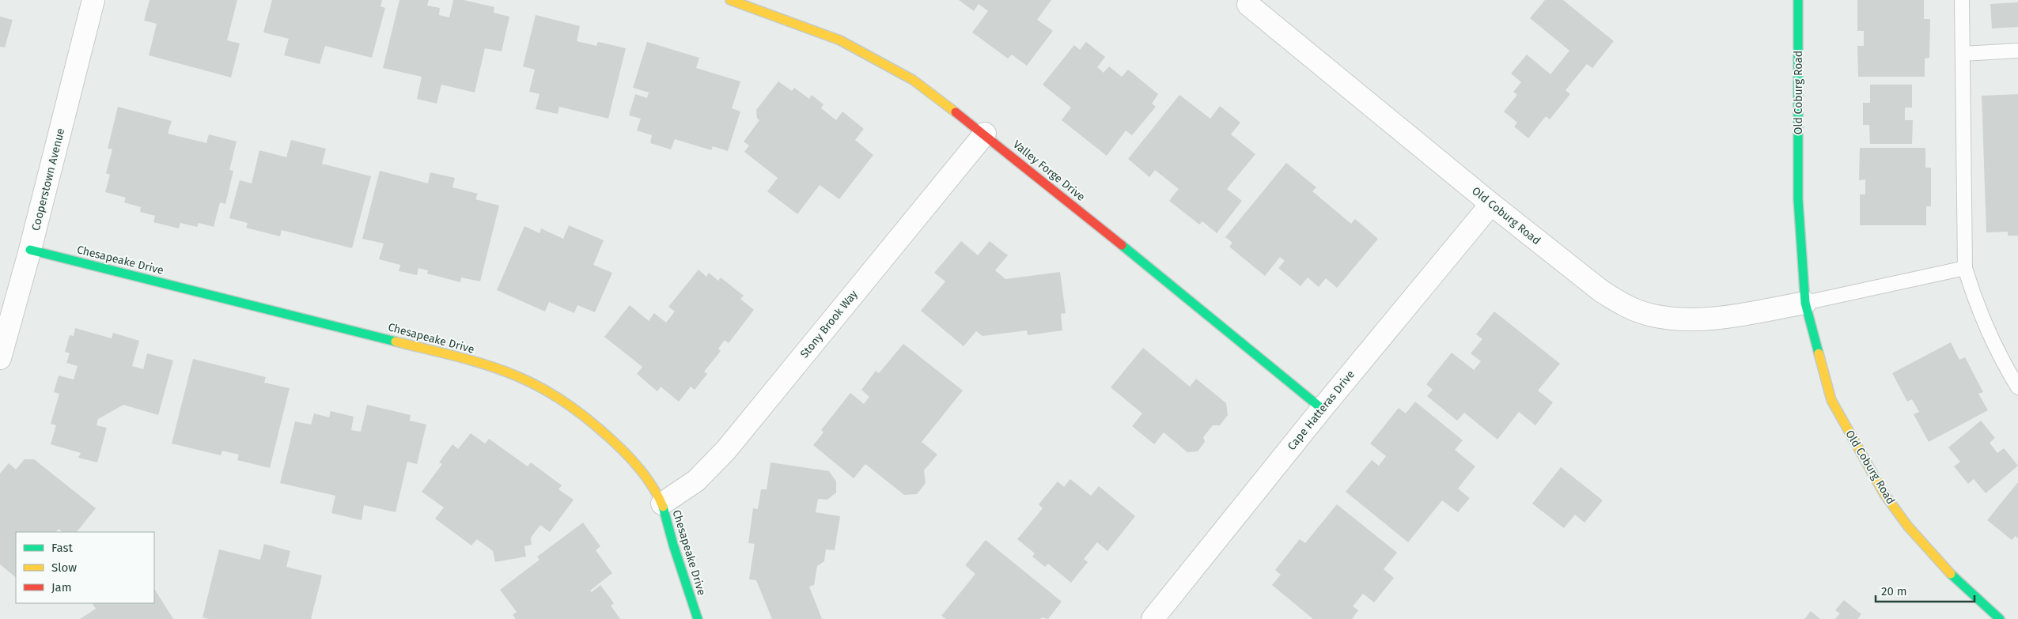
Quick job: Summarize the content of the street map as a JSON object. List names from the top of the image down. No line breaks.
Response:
{"streets":{"street":["Old Coburg Road","Valley Forge Drive","Cooperstown Avenue","Chesapeake Drive","Stony Brook Way","Cape Hatteras Drive"]},"crossings":[["Old Coburg Road","Cape Hatteras Drive"],["Valley Forge Drive","Stony Brook Way"],["Valley Forge Drive","Cape Hatteras Drive"],["Cooperstown Avenue","Chesapeake Drive"],["Chesapeake Drive","Stony Brook Way"]],"legend":["Fast","Slow","Jam"],"scale_bar":"20 m"}
